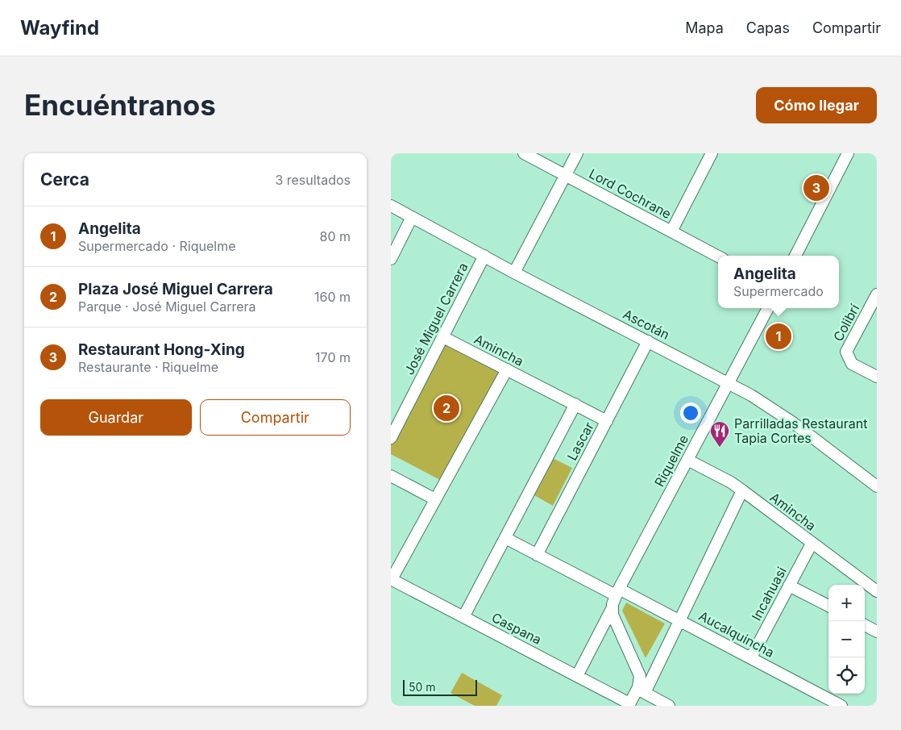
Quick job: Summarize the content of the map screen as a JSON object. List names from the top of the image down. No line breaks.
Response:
{"streets":{"street":["Lord Cochrane","José Miguel Carrera","Colibrí","Ascotán","Amincha","Lascar","Riquelme","Incahuasi","Caspana","Aucalquincha"]},"crossings":[["José Miguel Carrera","Ascotán"],["José Miguel Carrera","Amincha"],["Ascotán","Lascar"],["Ascotán","Riquelme"],["Amincha","Lascar"],["Amincha","Riquelme"],["Amincha","Incahuasi"],["Lascar","Caspana"],["Lascar","Aucalquincha"],["Riquelme","Caspana"],["Riquelme","Aucalquincha"],["Incahuasi","Aucalquincha"]],"places":{"restaurant":["Parrilladas Restaurant Tapia Cortes"]},"scale_bar":"50 m","page":{"header":"Wayfind","nav":["Mapa","Capas","Compartir"],"buttons":["Cómo llegar",["Guardar","Compartir"]],"title":"Encuéntranos","heading":["Cerca","3 resultados"],"pins":["3","1","2"],"list":[{"mark":"1","name":"Angelita","note":"Supermercado · Riquelme","value":"80 m"},{"mark":"2","name":"Plaza José Miguel Carrera","note":"Parque · José Miguel Carrera","value":"160 m"},{"mark":"3","name":"Restaurant Hong-Xing","note":"Restaurante · Riquelme","value":"170 m"}],"popup":["Angelita","Supermercado"],"map_buttons":["+","−"],"scale":"50 m"}}
